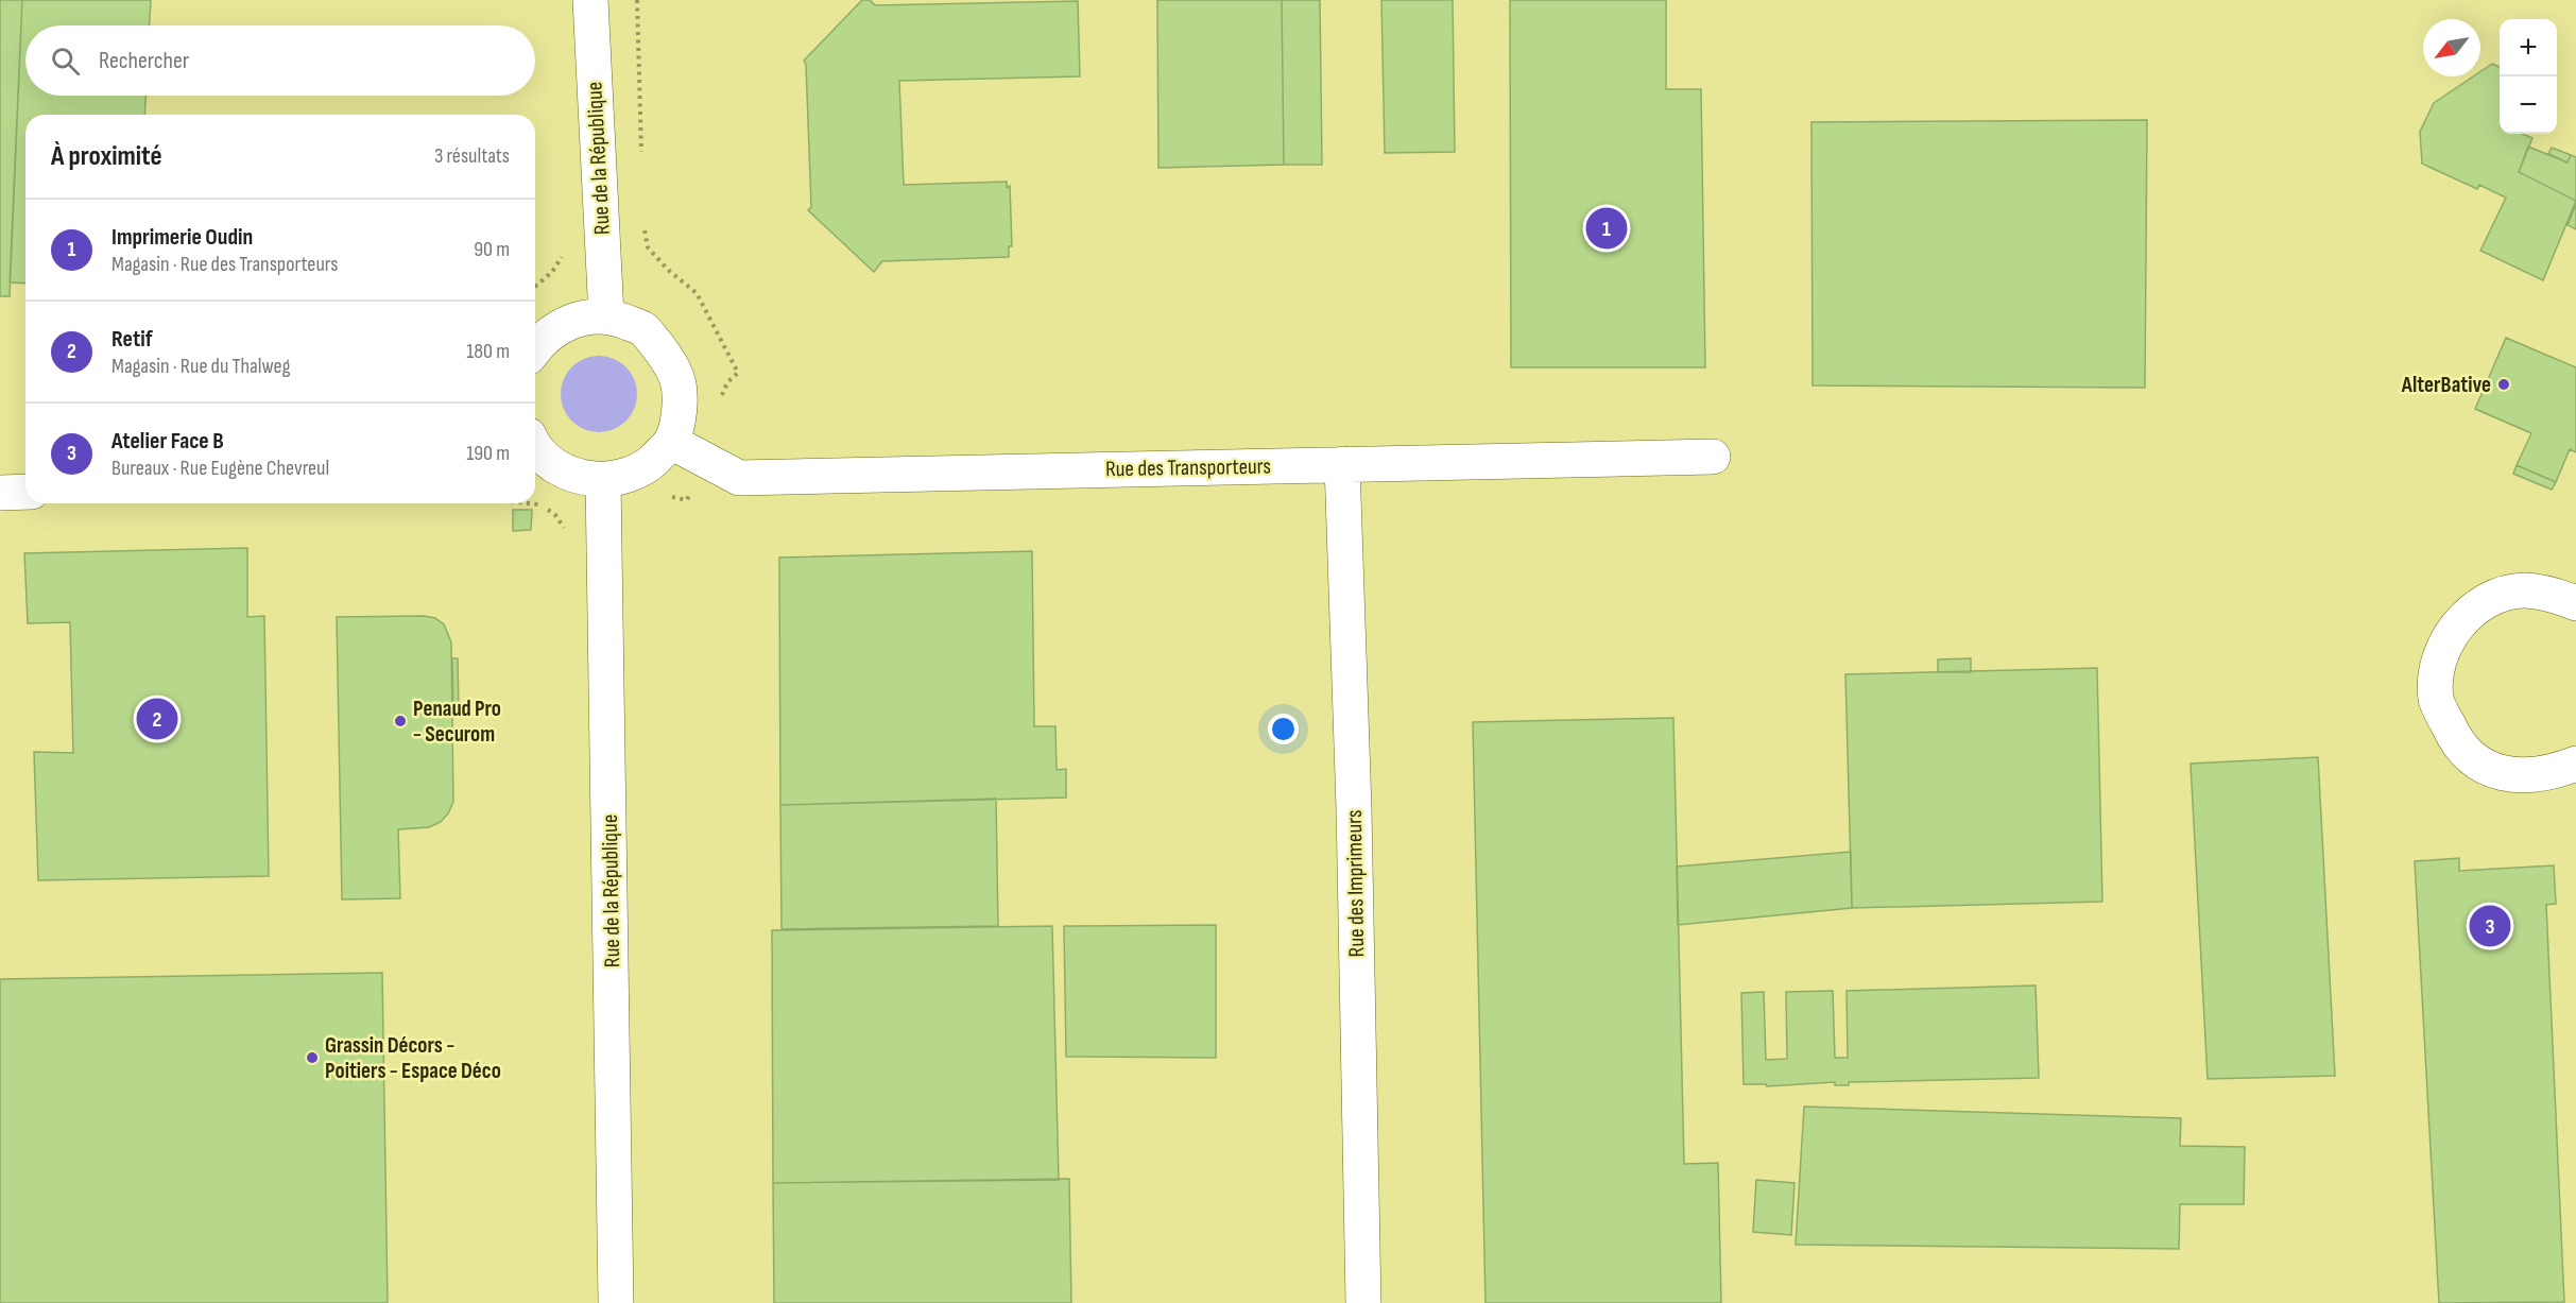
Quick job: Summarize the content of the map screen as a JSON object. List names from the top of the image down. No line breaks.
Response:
{"streets":{"street":["Rue de la République","Rue des Transporteurs","Rue des Imprimeurs"]},"crossings":[["Rue des Transporteurs","Rue des Imprimeurs"]],"places":["AlterBative","Penaud Pro - Securom","Grassin Décors - Poitiers - Espace Déco"],"north":"bottom left","page":{"map_buttons":["+","−"],"search":"Rechercher","heading":["À proximité","3 résultats"],"list":[{"mark":"1","name":"Imprimerie Oudin","note":"Magasin · Rue des Transporteurs","value":"90 m"},{"mark":"2","name":"Retif","note":"Magasin · Rue du Thalweg","value":"180 m"},{"mark":"3","name":"Atelier Face B","note":"Bureaux · Rue Eugène Chevreul","value":"190 m"}],"pins":["1","2","3"]}}
